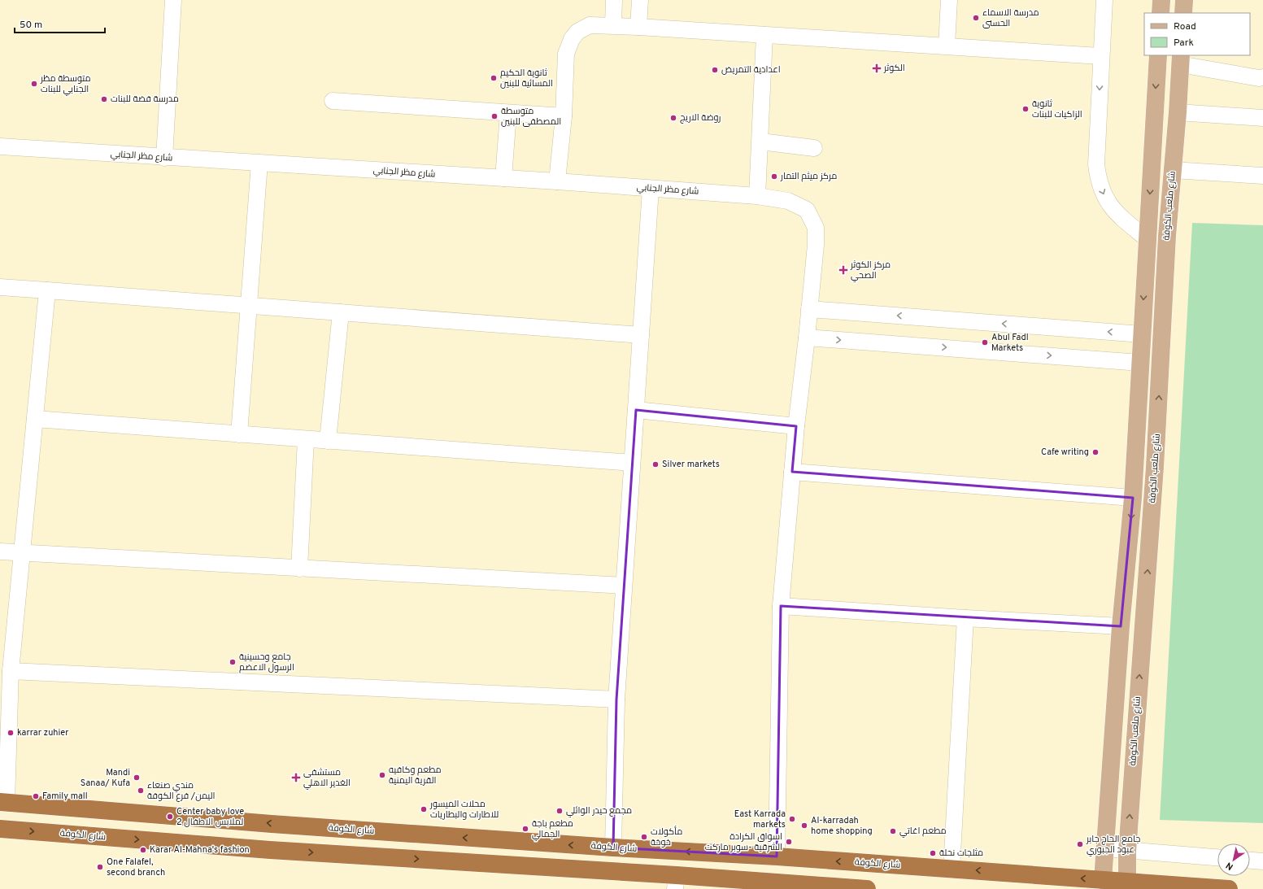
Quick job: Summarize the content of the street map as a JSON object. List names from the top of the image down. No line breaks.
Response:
{"streets":{"highway":["شارع الكوفة"],"main road":["شارع ملعب الكوفة"],"street":["شارع مظر الجنابي"]},"crossings":[["شارع ملعب الكوفة","شارع الكوفة"]],"places":{"other":["مدرسة الاسماء الحسنى","اعدادية التمريض","ثانوية الحكيم المسائية للبنين","متوسطة مظر الجنابي للبنات","مدرسة فضة للبنات","ثانوية الزاكيات للبنات","متوسطة المصطفى للبنين","روضة الاريج","مركز ميثم التمار","Abul Fadl Markets","Cafe writing","Silver markets","جامع وحسينية الرسول الاعضم","karrar zuhier","مطعم وكافيه القرية اليمنية","Mandi Sanaa/ Kufa","مندي صنعاء اليمن/ فرع الكوفة","Family mall","محلات الميسور للاطارات والبطاريات","مجمع حيدر الوائلي","Center baby love لملابس الاطفال 2","East Karrada markets","Al-karradah home shopping","مطعم باجة الجمالي","مطعم اغاتي","مأكولات خوخة","اسواق الكرادة الشرقية -سوبر ماركت","جامع الحاج جابر عبود الجبوري","Karar Al-Mahna's fashion","مثلجات نحلة","One Falafel, second branch"],"health":["الكوثر","مركز الكوثر الصحي","مستشفى الغدير الاهلي"]},"legend":["Road","Park"],"scale_bar":"50 m","north":"bottom left"}
